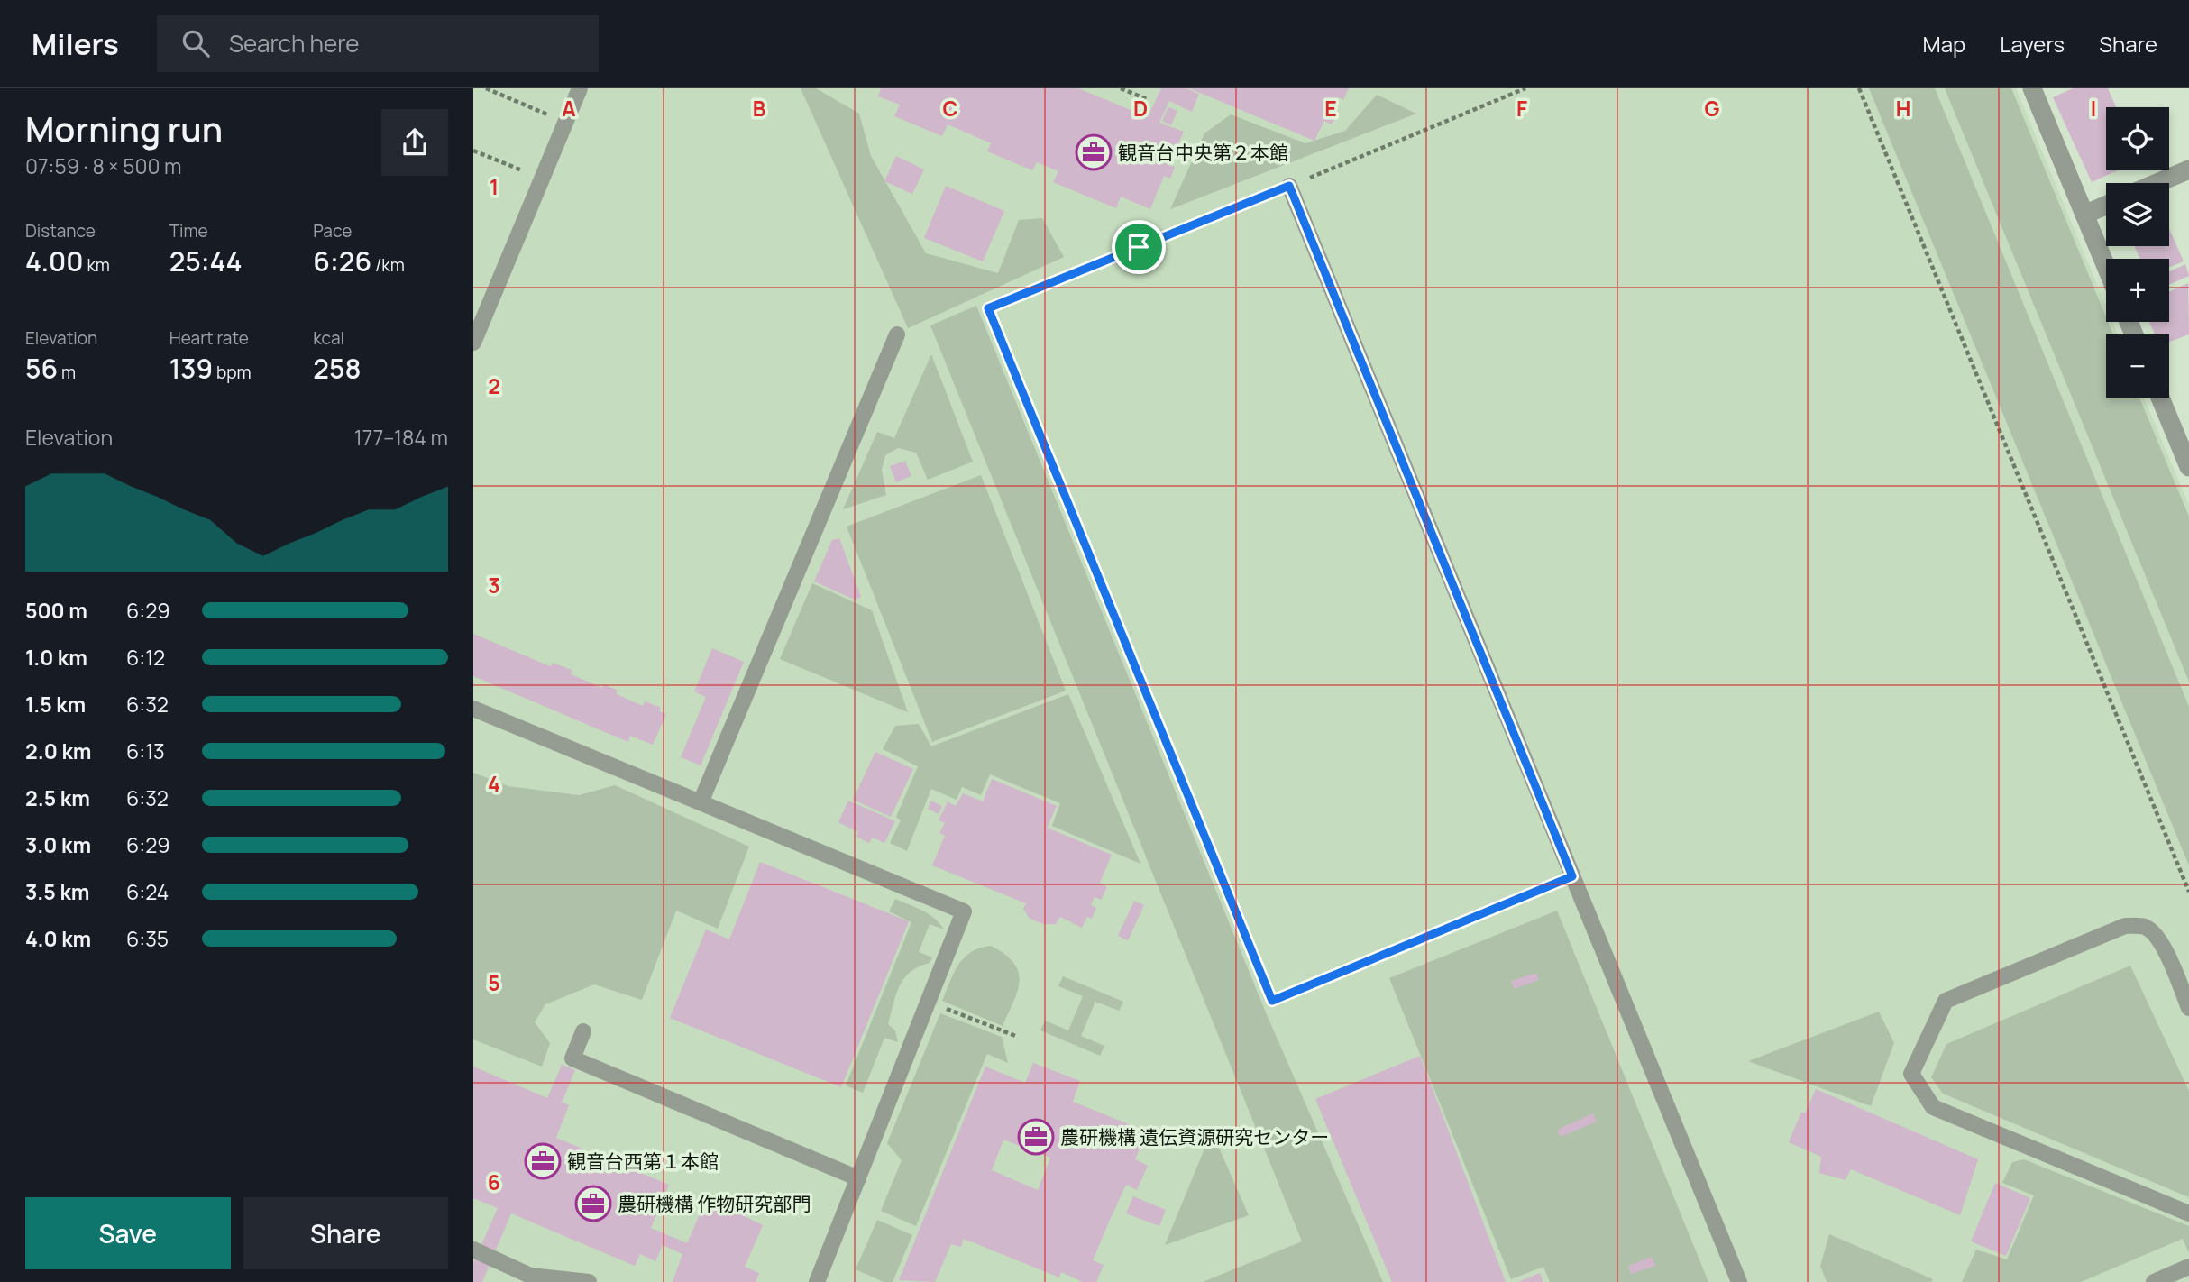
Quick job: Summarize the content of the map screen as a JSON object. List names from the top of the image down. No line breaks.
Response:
{"places":{"office":["観音台中央第２本館","農研機構 遺伝資源研究センター","観音台西第１本館","農研機構 作物研究部門"]},"page":{"header":"Milers","search":"Search here","nav":["Map","Layers","Share"],"heading":["Morning run","07:59 · 8 × 500 m"],"map_buttons":["+","−"],"stats":[["Distance","4.00 km"],["Time","25:44"],["Pace","6:26 /km"],["Elevation","56 m"],["Heart rate","139 bpm"],["kcal","258"]],"chart":["Elevation","177–184 m"],"list":[{"name":"500 m","note":"6:29"},{"name":"1.0 km","note":"6:12"},{"name":"1.5 km","note":"6:32"},{"name":"2.0 km","note":"6:13"},{"name":"2.5 km","note":"6:32"},{"name":"3.0 km","note":"6:29"},{"name":"3.5 km","note":"6:24"},{"name":"4.0 km","note":"6:35"}],"buttons":["Save","Share"]},"grid":{"columns":["A","B","C","D","E","F","G","H","I"],"rows":["1","2","3","4","5","6"]}}
